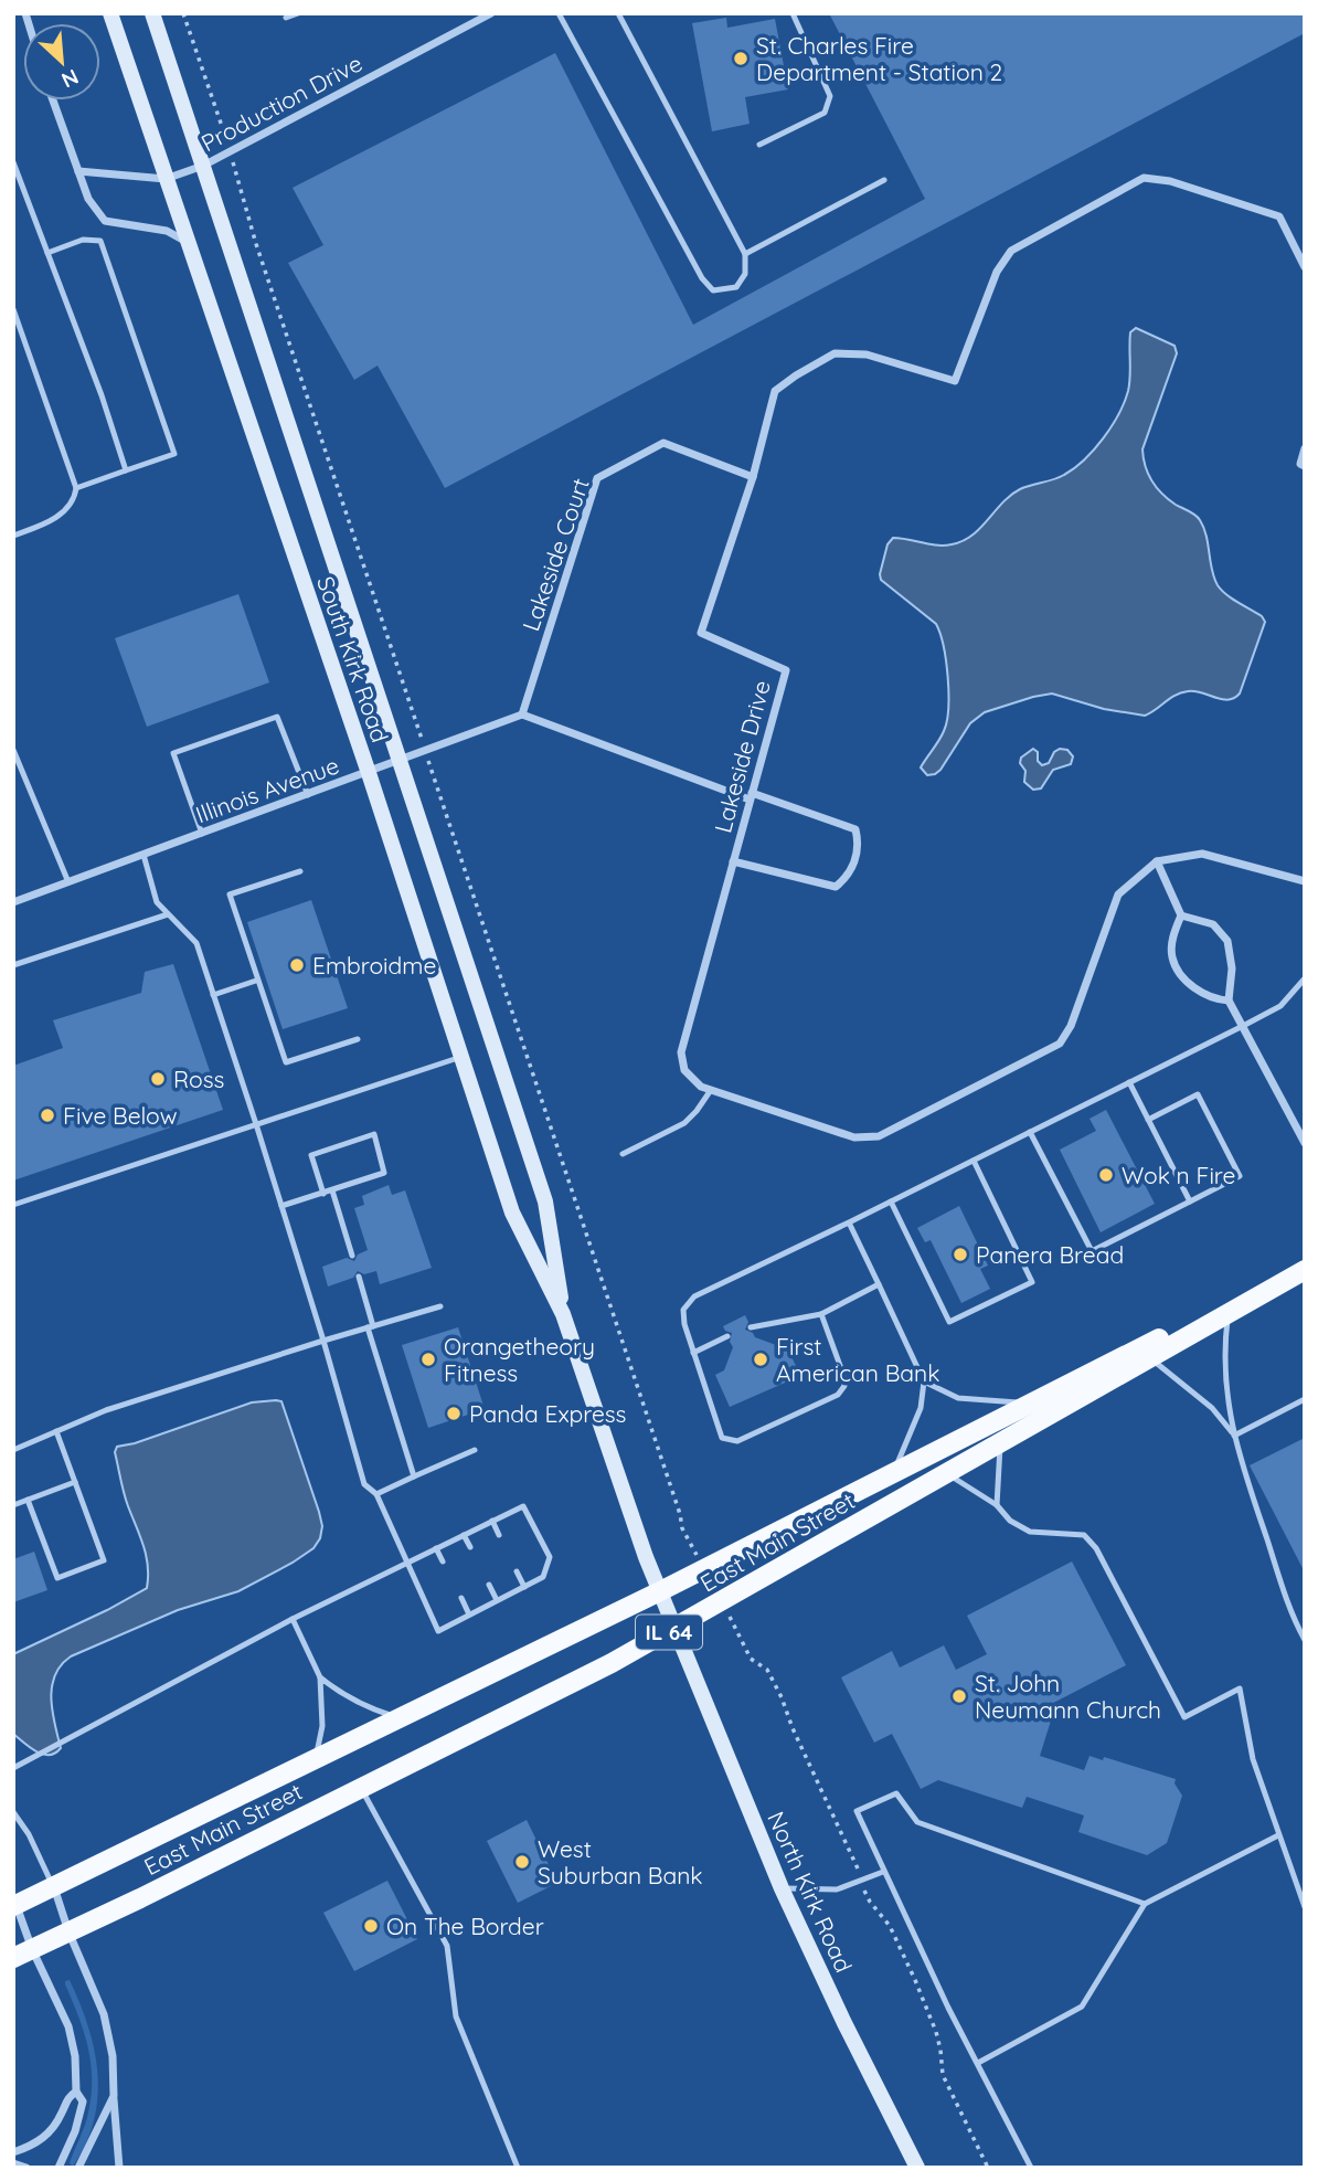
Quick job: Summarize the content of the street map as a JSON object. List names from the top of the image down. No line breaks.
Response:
{"streets":{"main road":["South Kirk Road","East Main Street","IL 64","North Kirk Road"],"street":["Production Drive","Lakeside Court","Lakeside Drive","Illinois Avenue"]},"crossings":[["Production Drive","South Kirk Road"],["Lakeside Court","Lakeside Drive"],["Lakeside Court","Illinois Avenue"],["South Kirk Road","Illinois Avenue"],["South Kirk Road","East Main Street"],["South Kirk Road","North Kirk Road"],["East Main Street","North Kirk Road"]],"places":["St. Charles Fire Department - Station 2","Embroidme","Ross","Five Below","Wok n Fire","Panera Bread","Orangetheory Fitness","First American Bank","Panda Express","St. John Neumann Church","West Suburban Bank","On The Border"],"north":"bottom right"}
